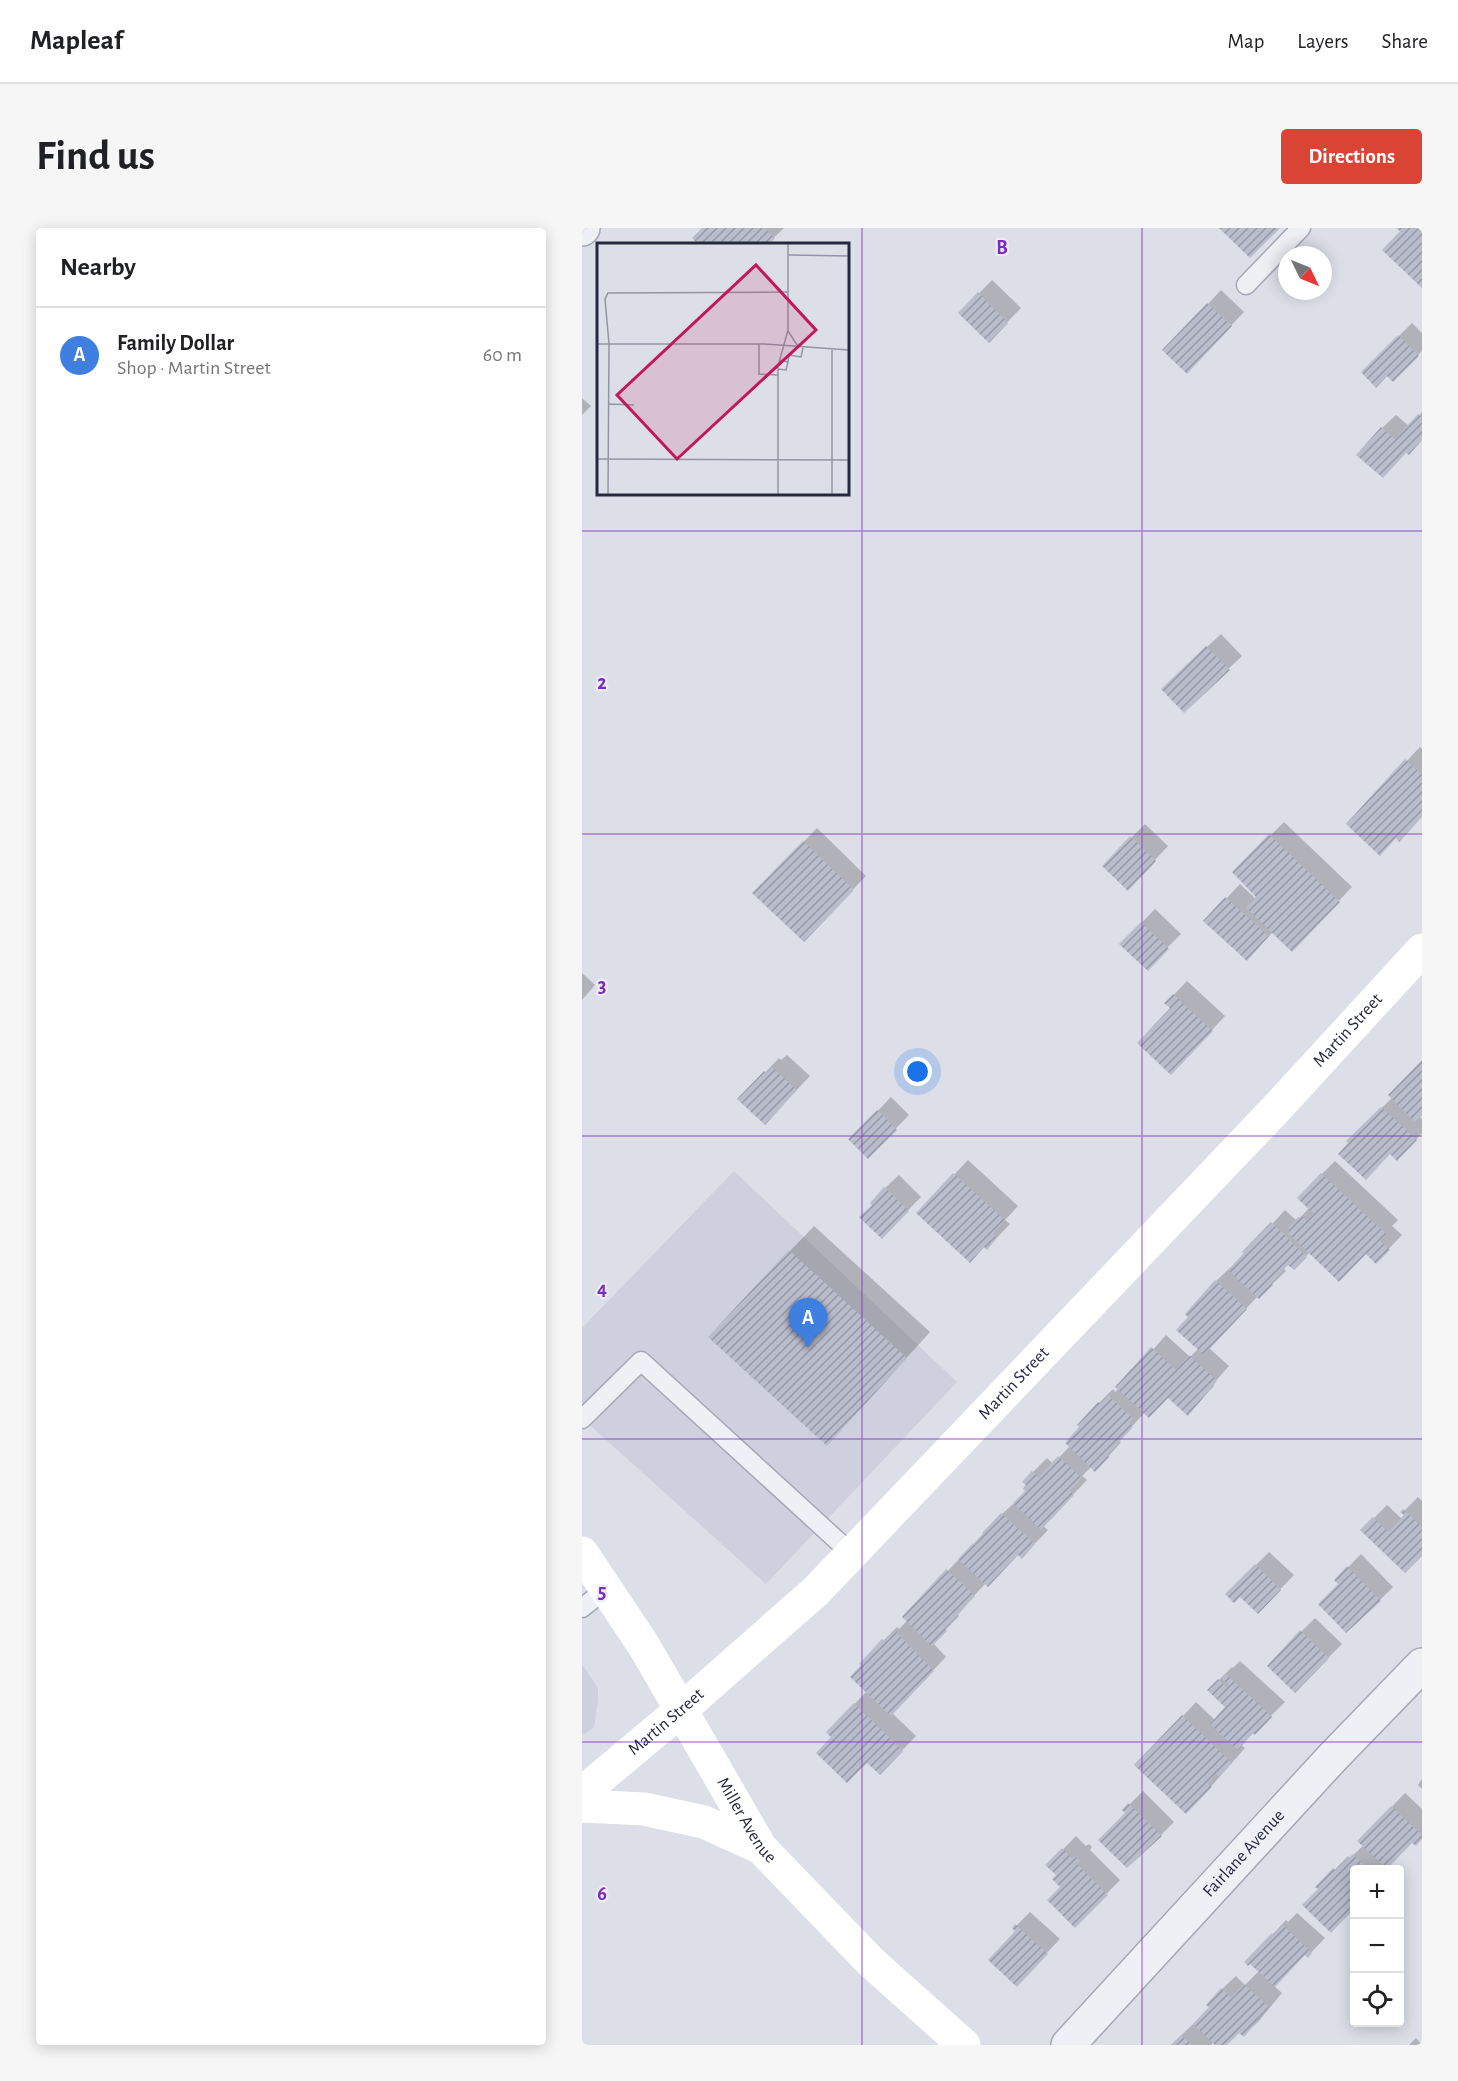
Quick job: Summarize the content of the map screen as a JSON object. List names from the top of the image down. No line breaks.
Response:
{"streets":{"street":["Martin Street","Miller Avenue","Fairlane Avenue"]},"crossings":[["Martin Street","Miller Avenue"]],"north":"bottom right","page":{"header":"Mapleaf","nav":["Map","Layers","Share"],"buttons":"Directions","title":"Find us","heading":"Nearby","list":[{"mark":"A","name":"Family Dollar","note":"Shop · Martin Street","value":"60 m"}],"pins":"A","map_buttons":["+","−"]},"grid":{"columns":["B"],"rows":["2","3","4","5","6"]}}
